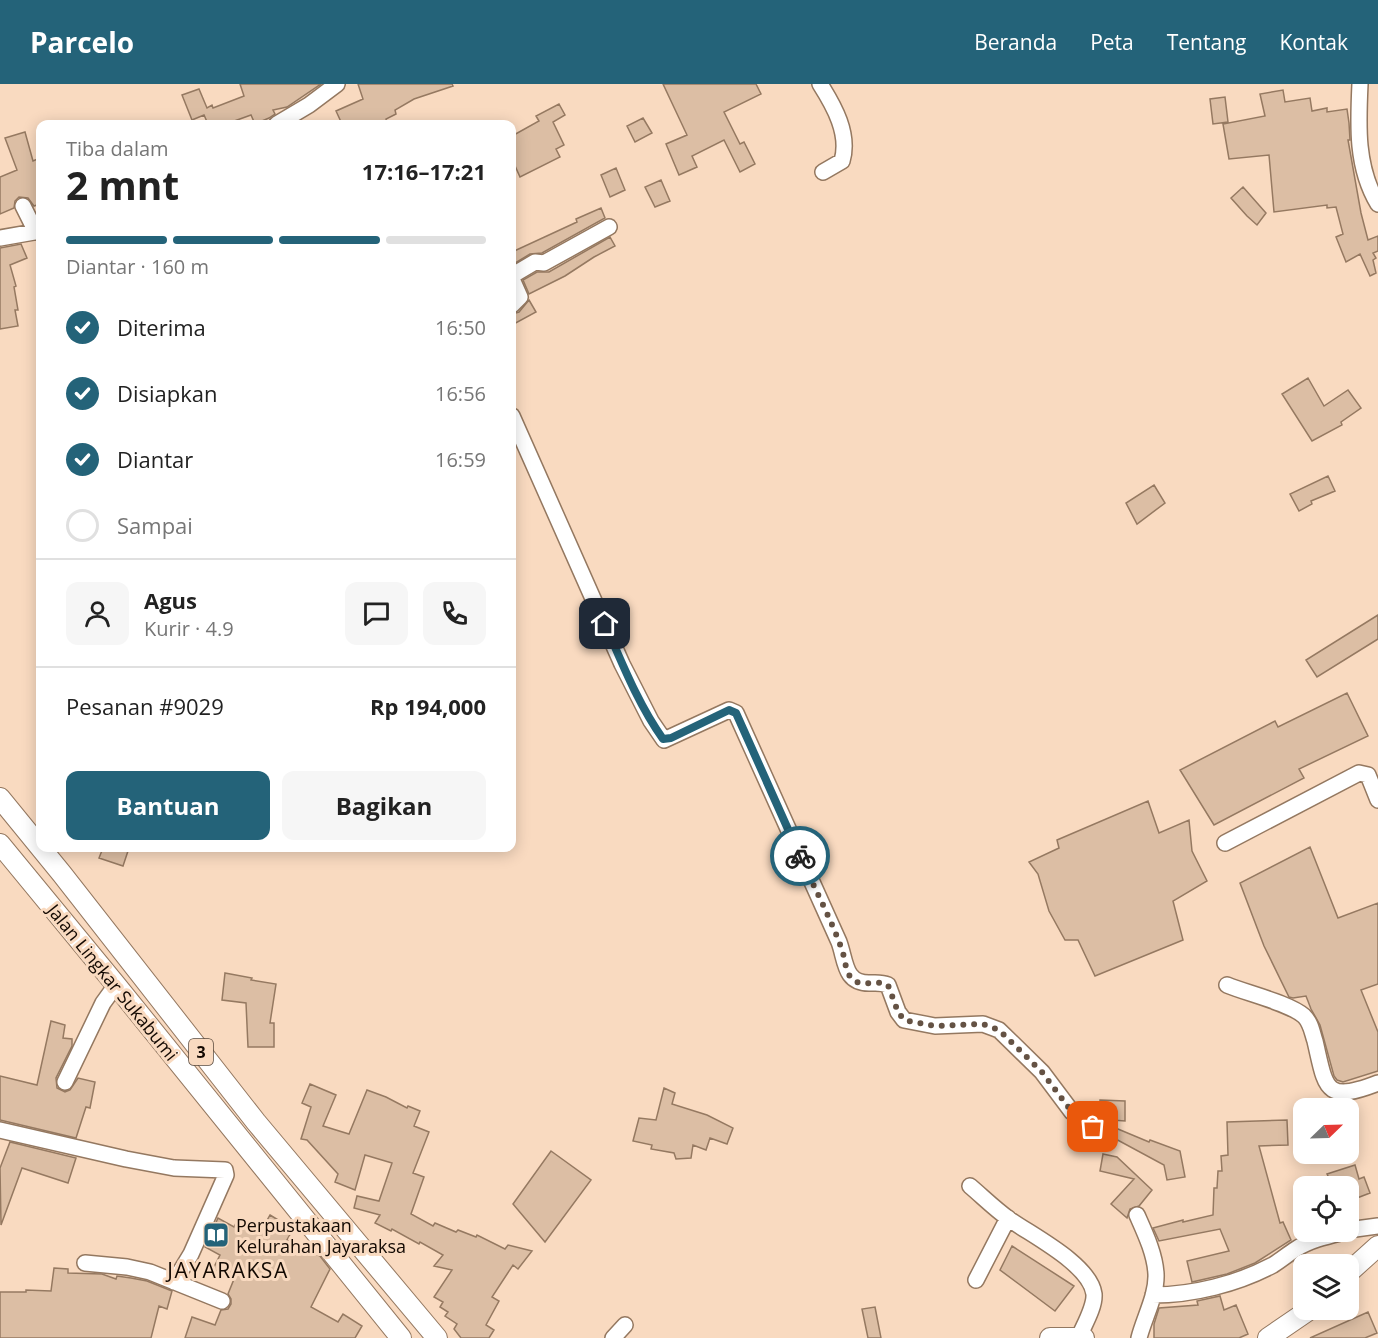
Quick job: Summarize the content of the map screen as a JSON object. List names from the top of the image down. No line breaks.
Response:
{"streets":{"main road":["Jalan Lingkar Sukabumi","3"]},"crossings":[["Jalan Lingkar Sukabumi","3"]],"districts":["JAYARAKSA"],"places":{"library":["Perpustakaan Kelurahan Jayaraksa"]},"north":"top right","page":{"header":"Parcelo","nav":["Beranda","Peta","Tentang","Kontak"],"heading":["2 mnt","Tiba dalam","17:16–17:21"],"panel":["Agus","Kurir · 4.9","Pesanan #9029","Rp 194,000"],"bar":"Diantar · 160 m","list":[["Diterima","16:50"],["Disiapkan","16:56"],["Diantar","16:59"],"Sampai"],"buttons":["Bantuan","Bagikan"]}}
